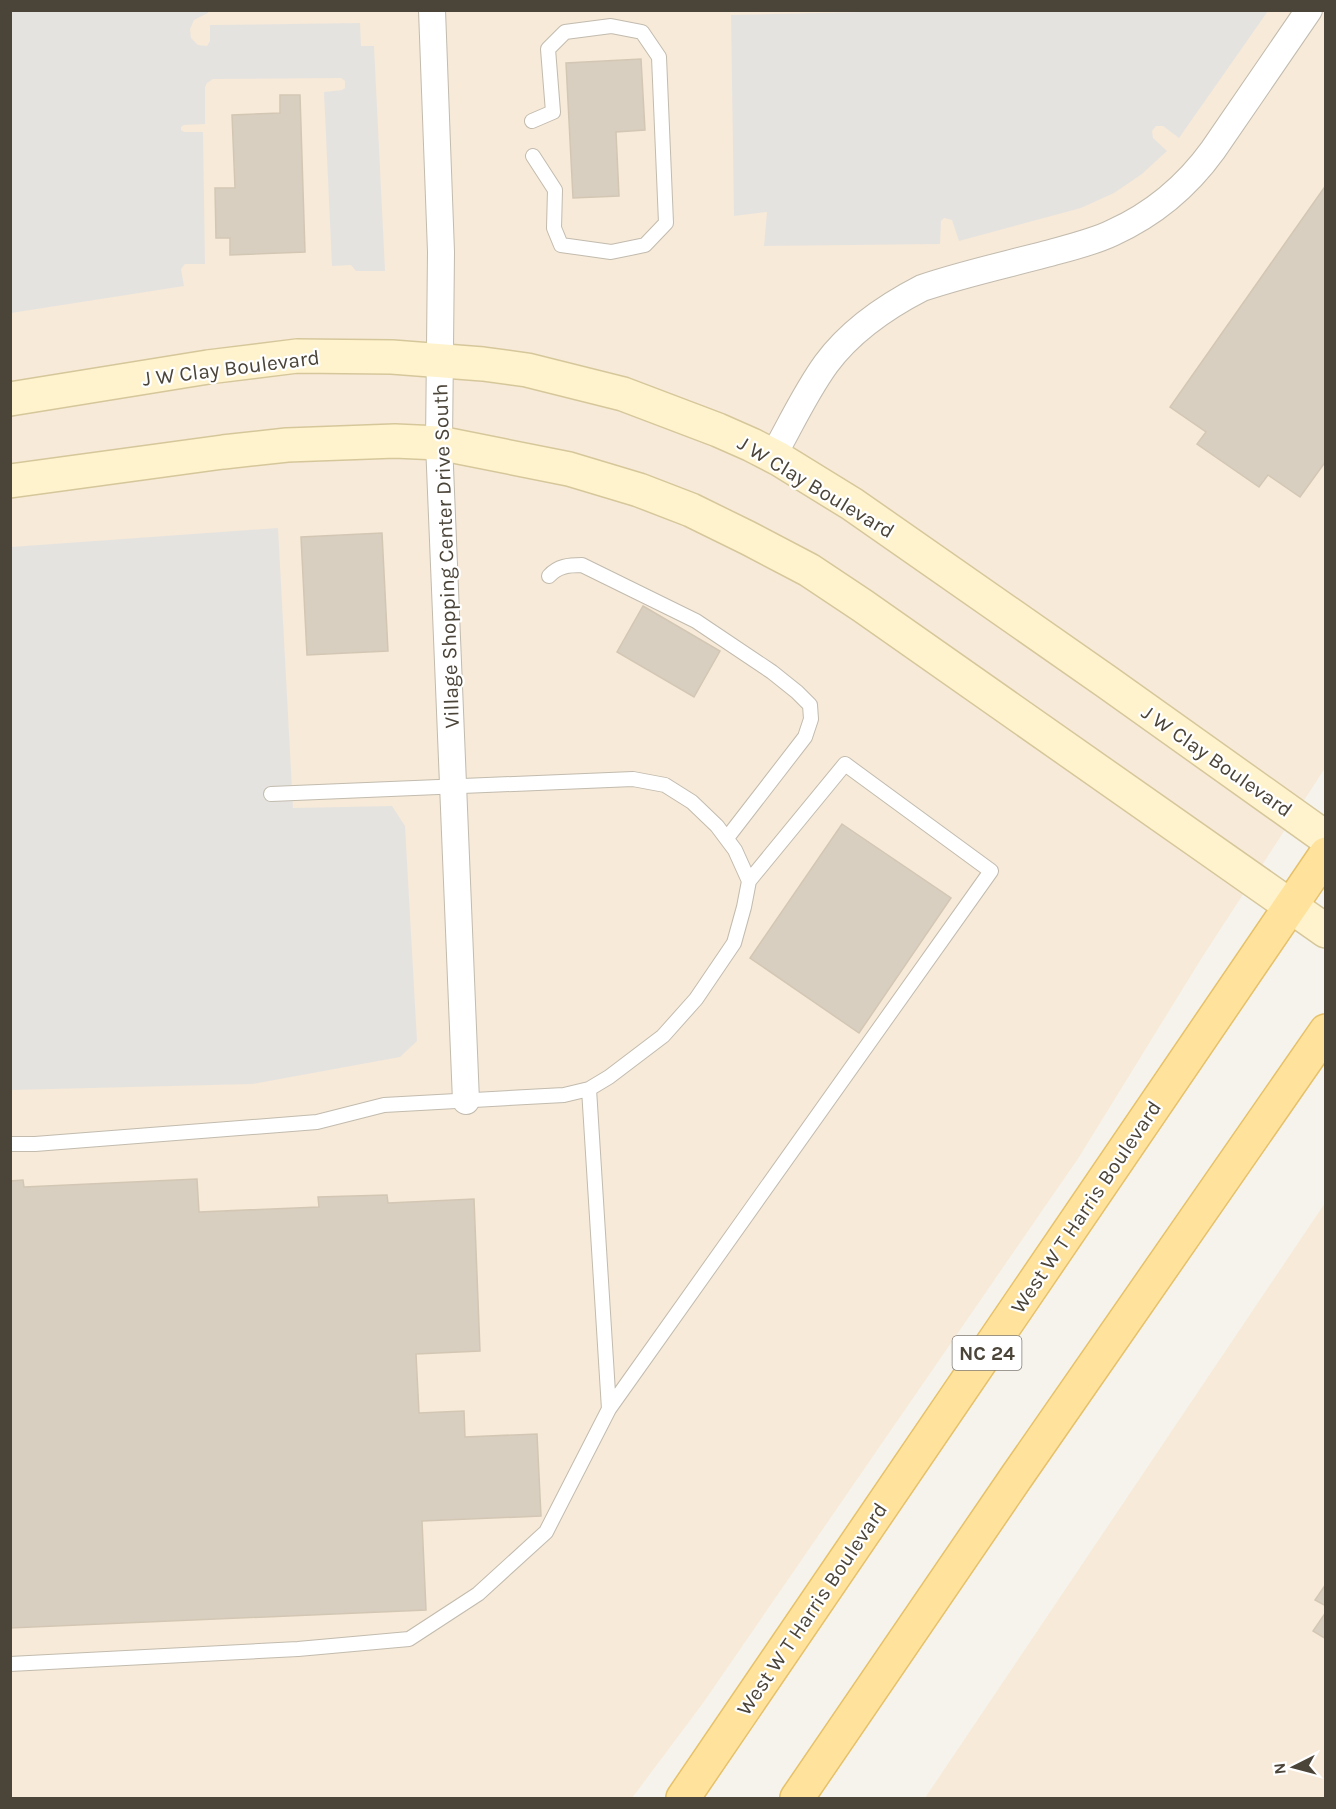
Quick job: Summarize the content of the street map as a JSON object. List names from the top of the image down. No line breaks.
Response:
{"streets":{"main road":["West W T Harris Boulevard","NC 24"],"street":["J W Clay Boulevard","Village Shopping Center Drive South"]},"crossings":[["J W Clay Boulevard","Village Shopping Center Drive South"]],"north":"left"}
